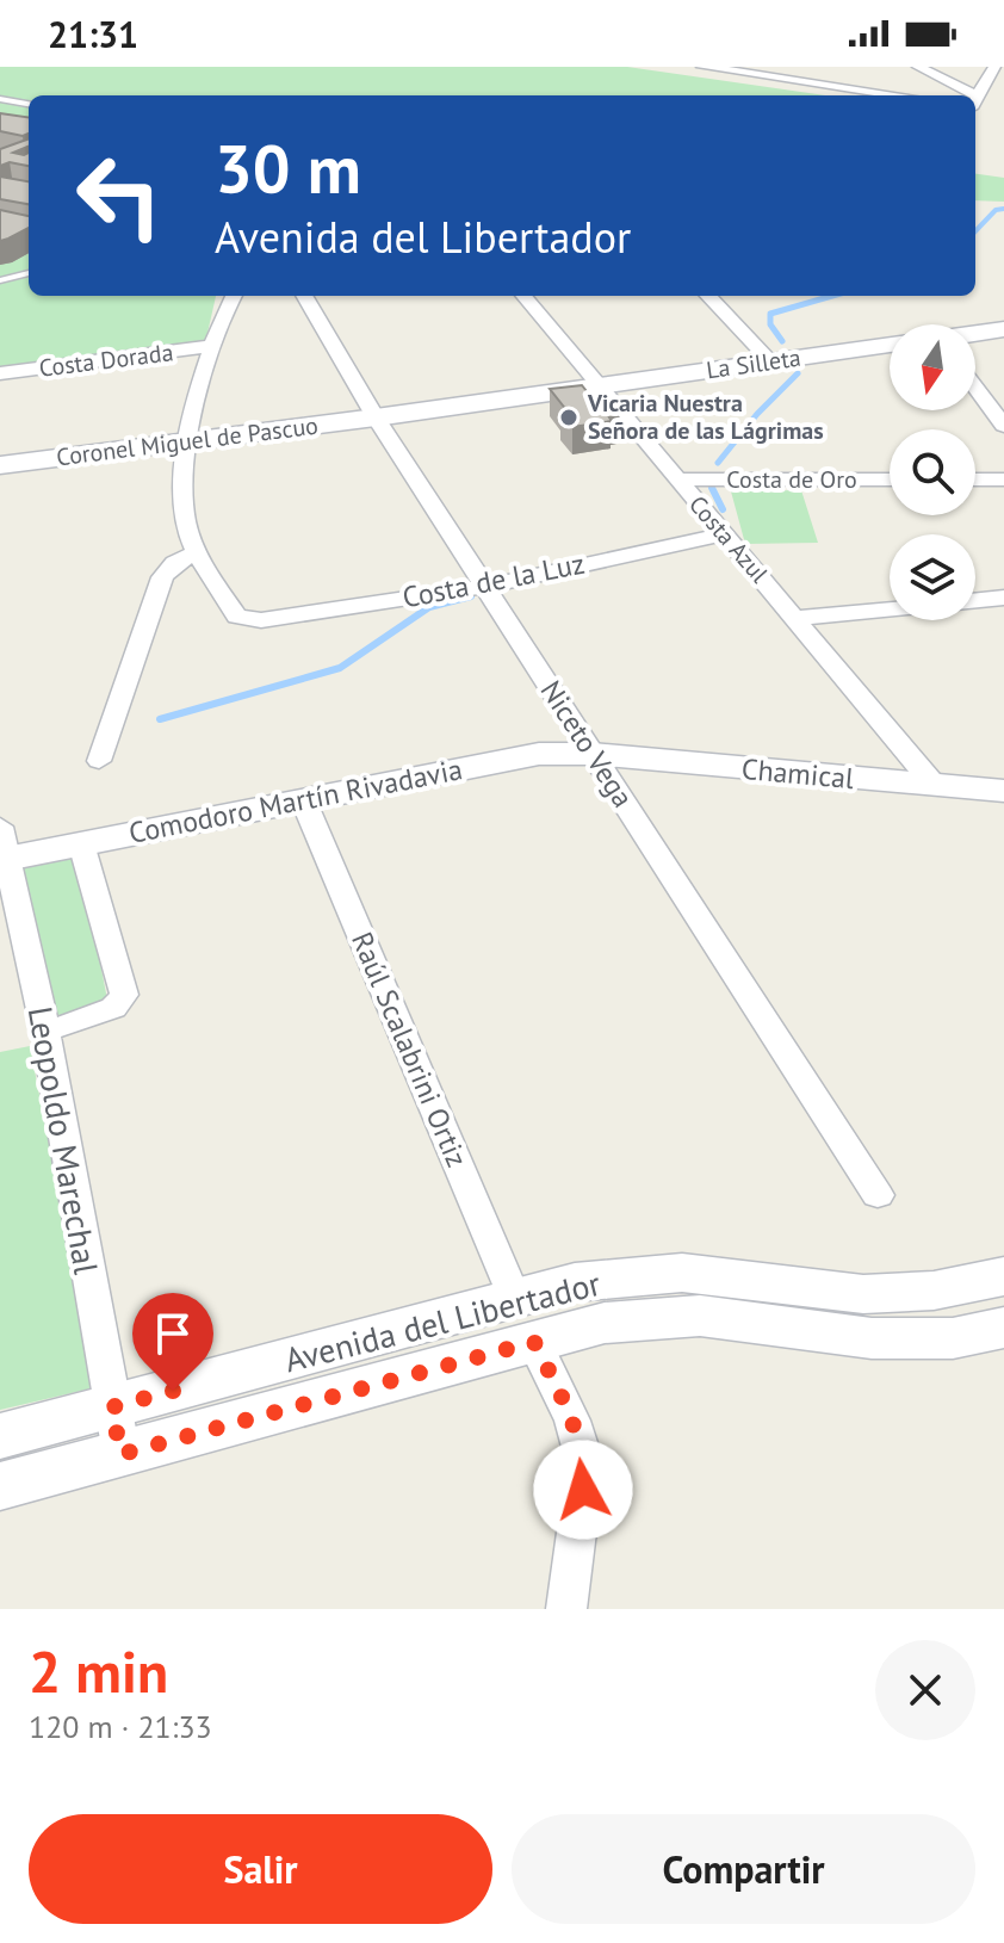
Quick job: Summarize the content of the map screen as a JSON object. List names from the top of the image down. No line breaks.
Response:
{"streets":{"street":["Costa Dorada","La Silleta","Coronel Miguel de Pascuo","Costa de Oro","Costa Azul","Costa de la Luz","Niceto Vega","Chamical","Comodoro Martín Rivadavia","Raúl Scalabrini Ortiz","Leopoldo Marechal","Avenida del Libertador"]},"crossings":[["La Silleta","Coronel Miguel de Pascuo"],["La Silleta","Costa Azul"],["La Silleta","Niceto Vega"],["Coronel Miguel de Pascuo","Niceto Vega"],["Costa de Oro","Costa Azul"],["Costa Azul","Costa de la Luz"],["Costa Azul","Chamical"],["Costa de la Luz","Niceto Vega"],["Niceto Vega","Chamical"],["Niceto Vega","Comodoro Martín Rivadavia"],["Chamical","Comodoro Martín Rivadavia"],["Comodoro Martín Rivadavia","Raúl Scalabrini Ortiz"],["Comodoro Martín Rivadavia","Leopoldo Marechal"],["Raúl Scalabrini Ortiz","Avenida del Libertador"],["Leopoldo Marechal","Avenida del Libertador"]],"places":["Vicaria Nuestra Señora de las Lágrimas"],"north":"bottom","page":{"status":"21:31","turn":["30 m","Avenida del Libertador"],"heading":["2 min","120 m · 21:33"],"buttons":["Salir","Compartir"]}}
